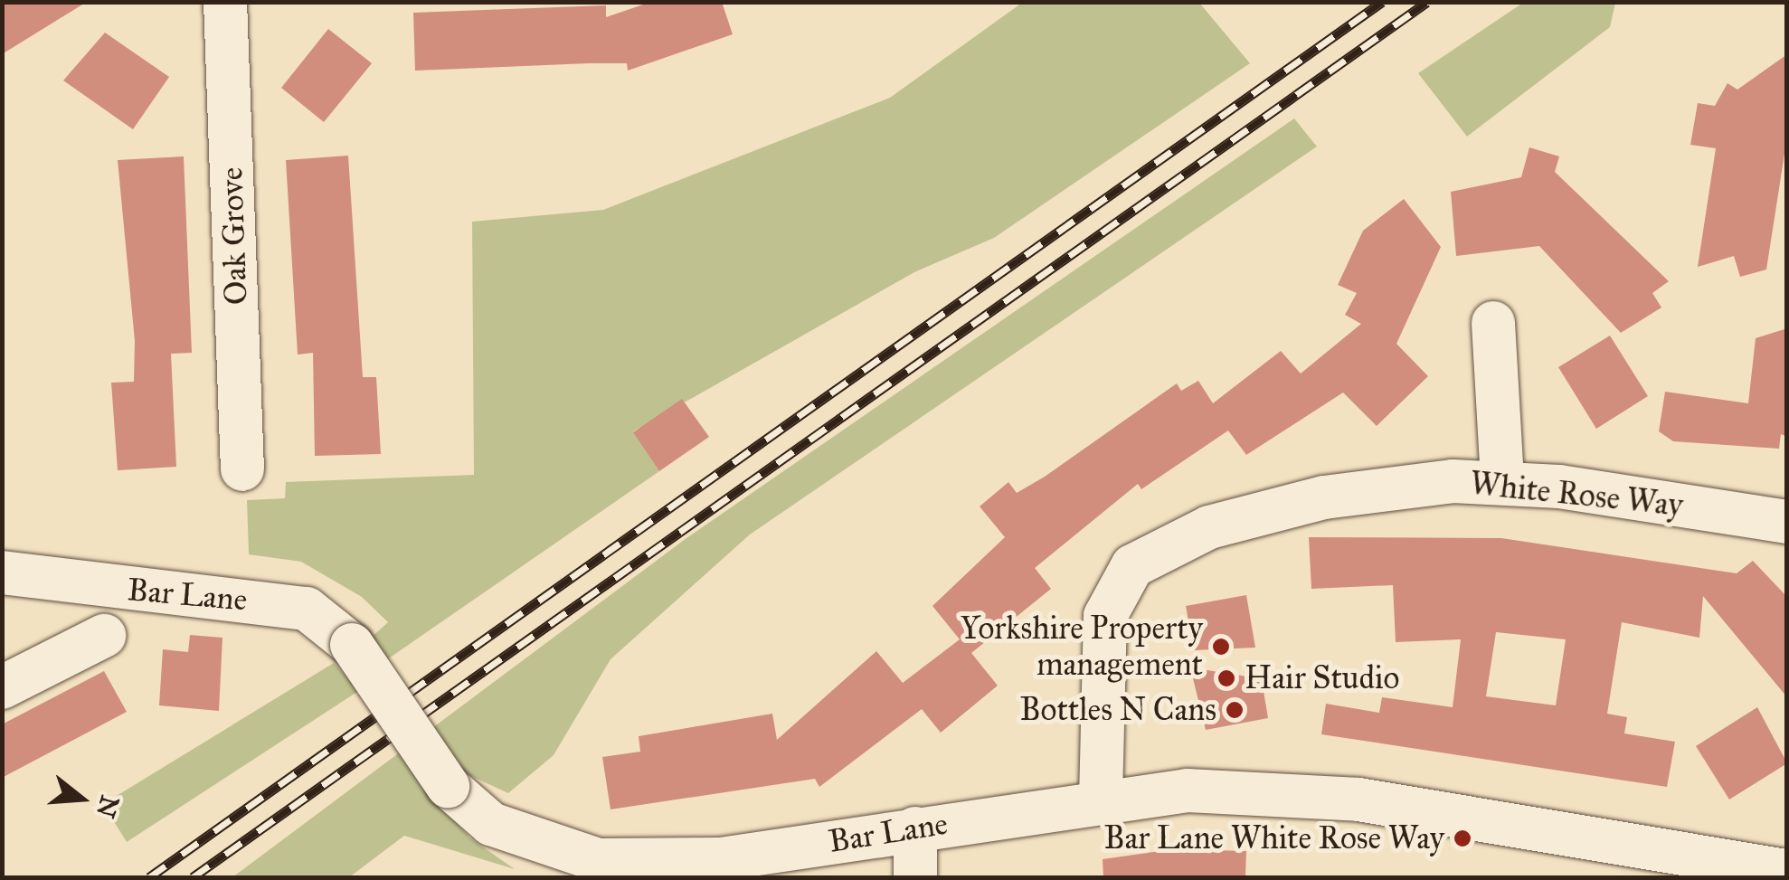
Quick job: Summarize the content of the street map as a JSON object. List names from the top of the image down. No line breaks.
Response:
{"streets":{"street":["Oak Grove","White Rose Way","Bar Lane"]},"crossings":[["White Rose Way","Bar Lane"]],"places":["Yorkshire Property management","Hair Studio","Bottles N Cans","Bar Lane White Rose Way"],"north":"right"}
